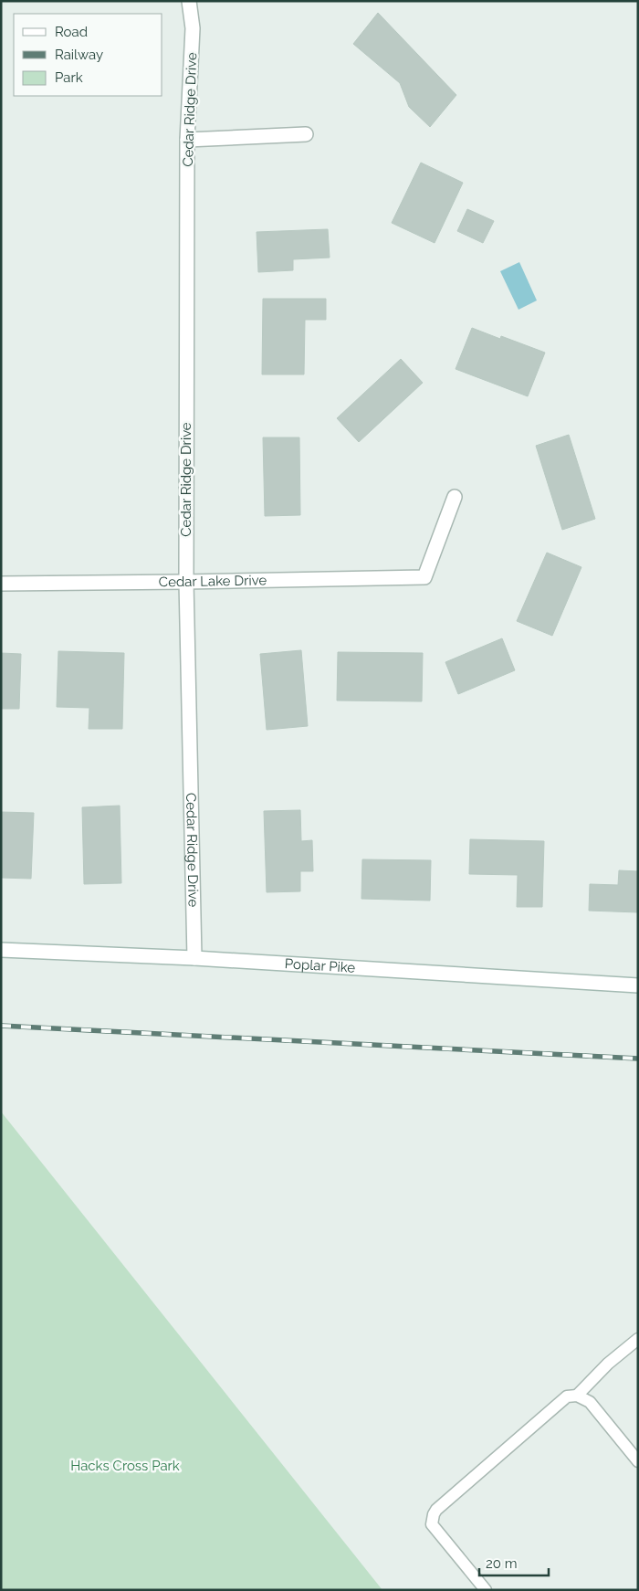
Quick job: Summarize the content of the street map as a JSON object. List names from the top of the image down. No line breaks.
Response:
{"streets":{"street":["Cedar Ridge Drive","Cedar Lake Drive","Poplar Pike"]},"crossings":[["Cedar Ridge Drive","Cedar Lake Drive"],["Cedar Ridge Drive","Poplar Pike"]],"parks":["Hacks Cross Park"],"legend":["Road","Railway","Park"],"scale_bar":"20 m"}
